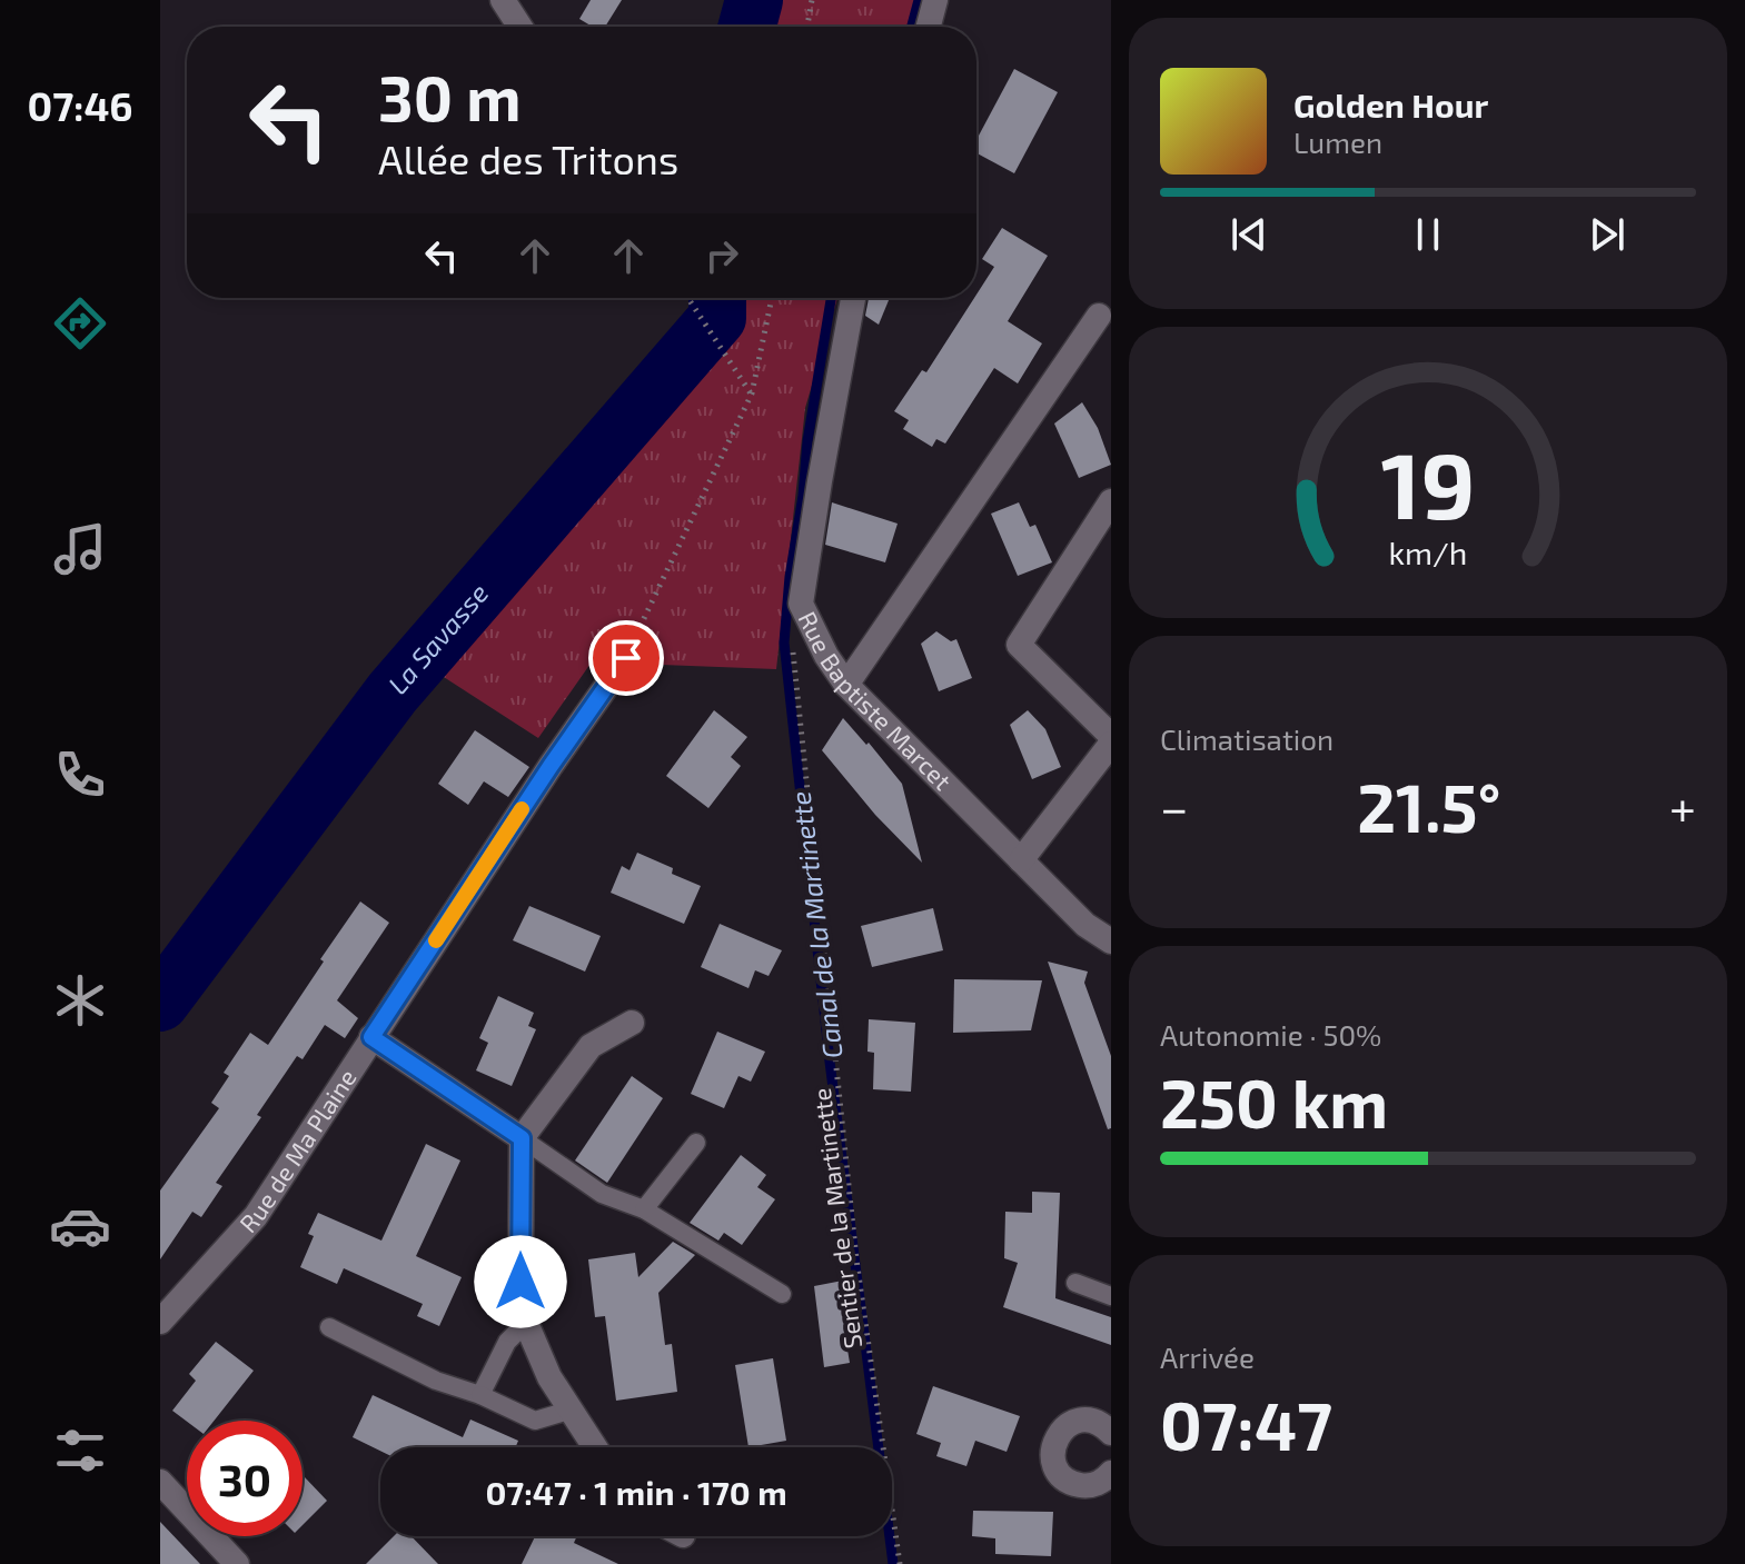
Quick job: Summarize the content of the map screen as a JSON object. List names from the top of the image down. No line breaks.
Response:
{"streets":{"street":["Rue Baptiste Marcet","Rue de Ma Plaine"],"path":["Sentier de la Martinette"]},"crossings":[["Rue Baptiste Marcet","Sentier de la Martinette"]],"water":["La Savasse","Canal de la Martinette"],"page":{"tabs":"07:46","turn":["30 m","Allée des Tritons"],"song":["Golden Hour","Lumen"],"tile":["Climatisation",["Autonomie · 50%","250 km"],["Arrivée","07:47"]],"heat":["−","21.5°","+"],"limit":"30","trip":"07:47 · 1 min · 170 m","gauge":["19","km/h"]}}
